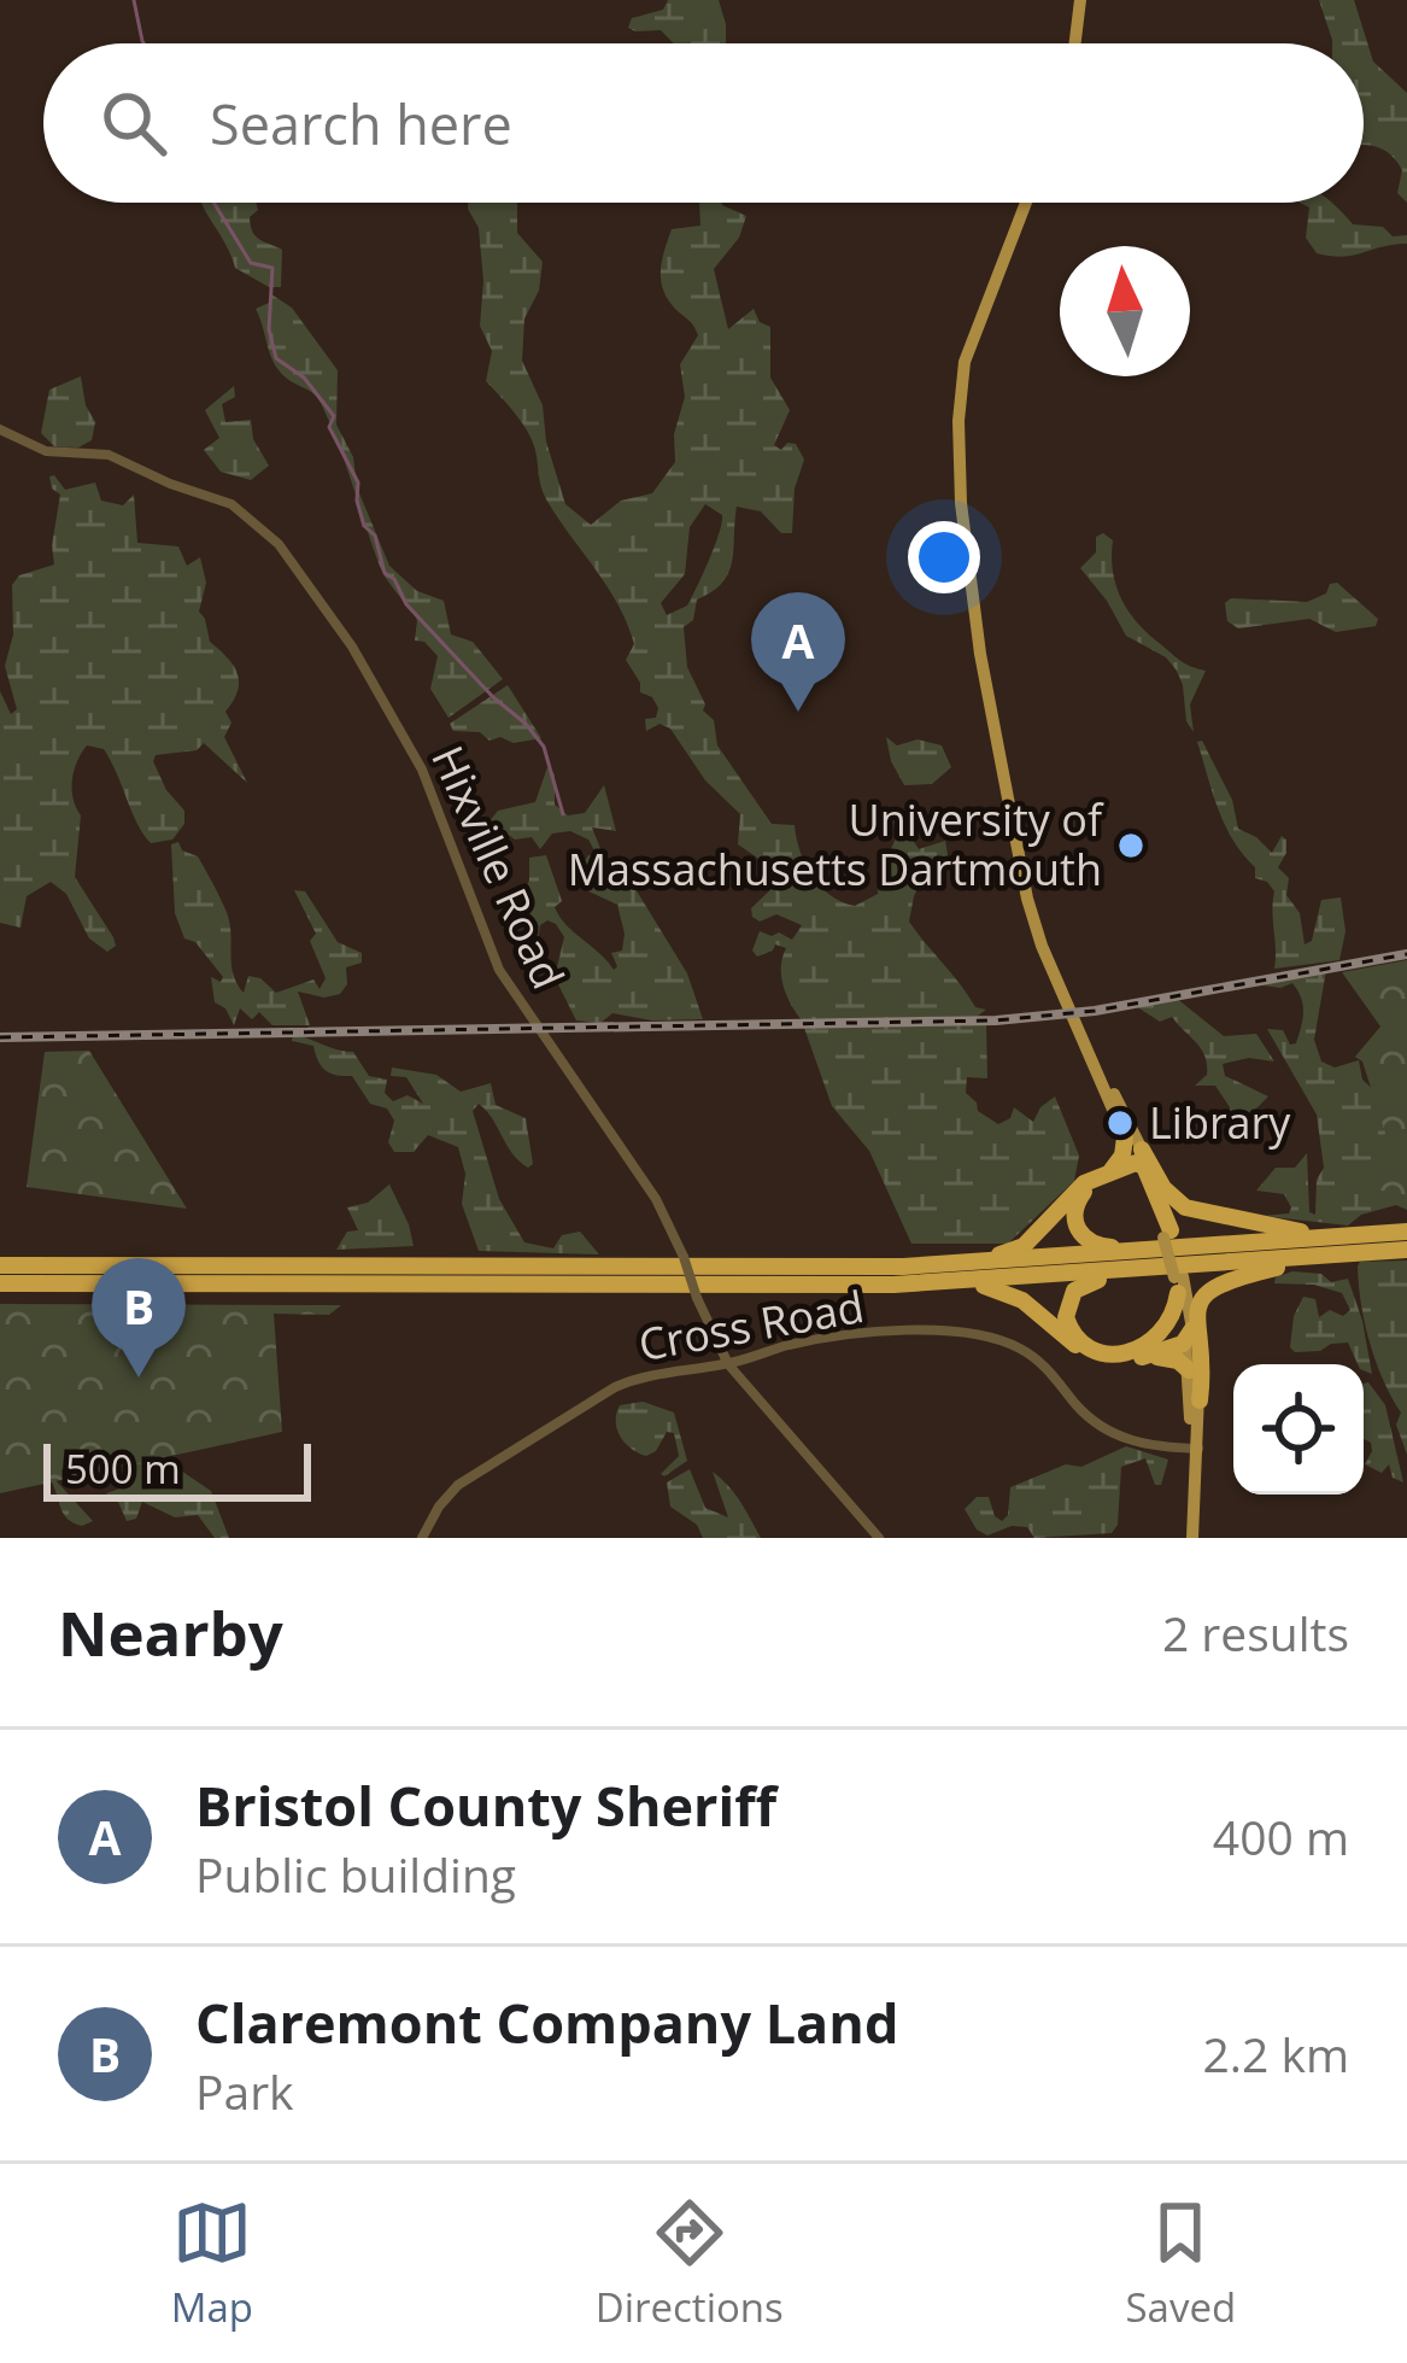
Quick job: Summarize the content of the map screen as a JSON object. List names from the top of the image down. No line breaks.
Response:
{"streets":{"street":["Hixville Road","Cross Road"]},"crossings":[["Hixville Road","Cross Road"]],"places":["University of Massachusetts Dartmouth","Library"],"scale_bar":"500 m","north":"top","page":{"search":"Search here","pins":["A","B"],"scale":"500 m","heading":["Nearby","2 results"],"list":[{"mark":"A","name":"Bristol County Sheriff","note":"Public building","value":"400 m"},{"mark":"B","name":"Claremont Company Land","note":"Park","value":"2.2 km"}],"nav":["Map","Directions","Saved"]}}
